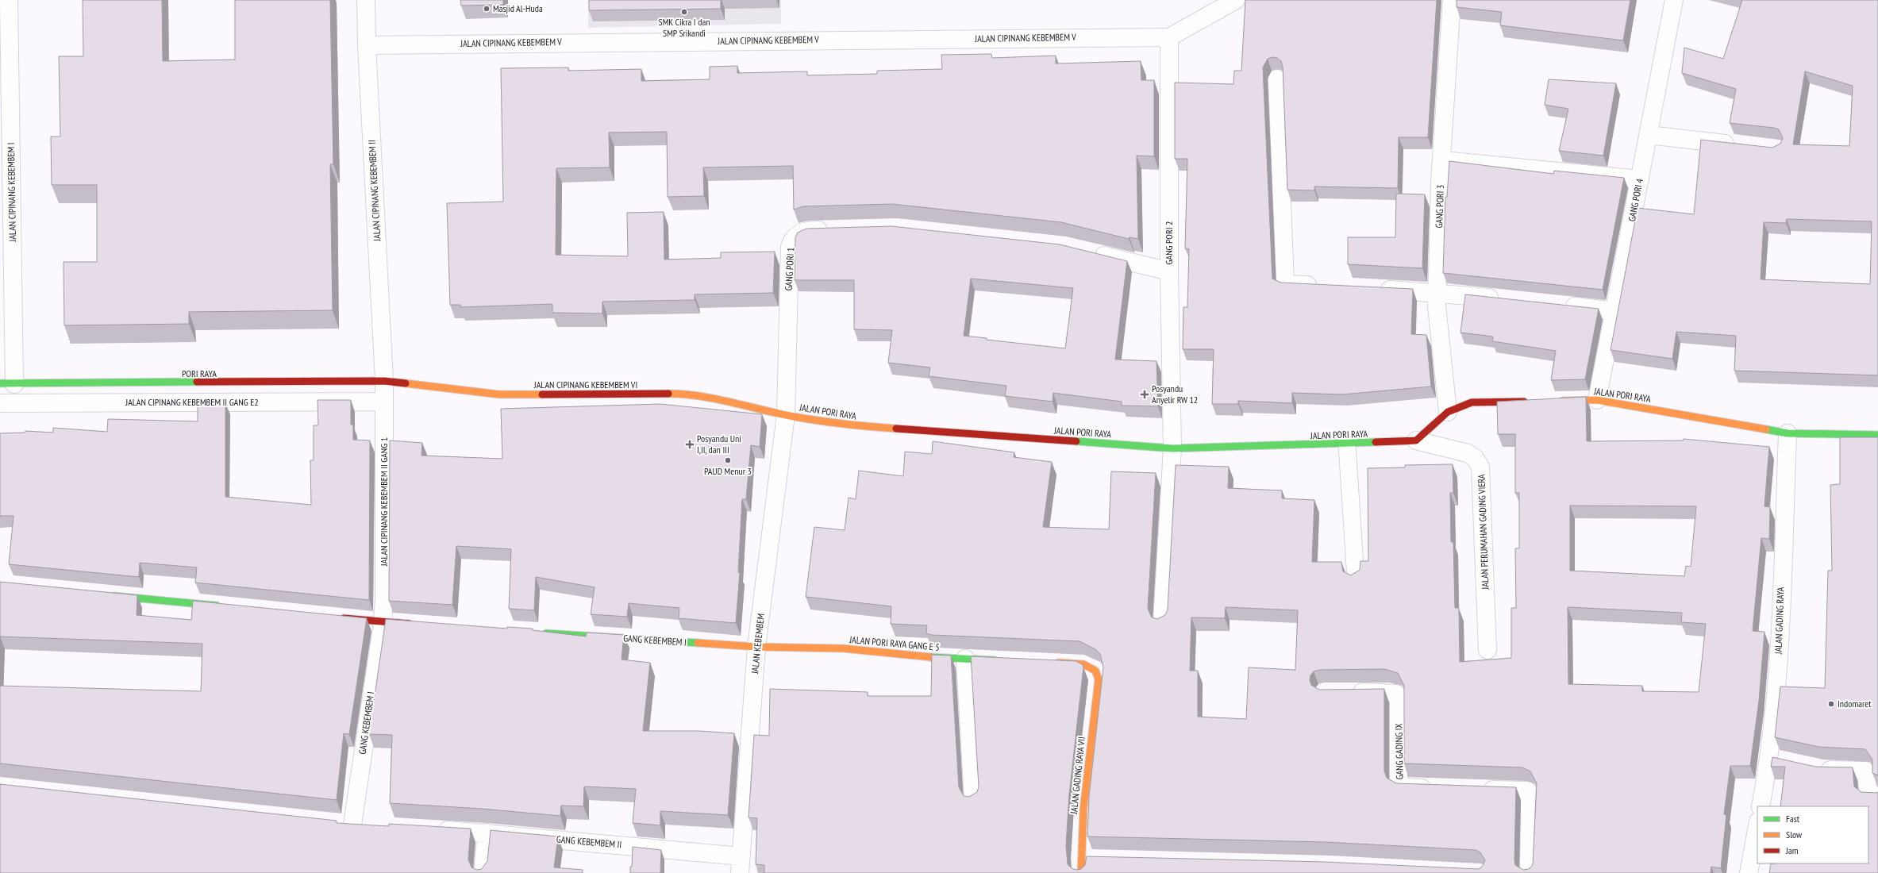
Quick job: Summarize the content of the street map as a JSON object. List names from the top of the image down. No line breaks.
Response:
{"streets":{"street":["JALAN CIPINANG KEBEMBEM V","JALAN CIPINANG KEBEMBEM II","JALAN CIPINANG KEBEMBEM I","GANG PORI 4","GANG PORI 3","GANG PORI 2","GANG PORI 1","PORI RAYA","JALAN CIPINANG KEBEMBEM VI","JALAN PORI RAYA","JALAN CIPINANG KEBEMBEM II GANG E2","JALAN CIPINANG KEBEMBEM II GANG 1","JALAN PERUMAHAN GADING VIERA","JALAN GADING RAYA","GANG KEBEMBEM I","JALAN KEBEMBEM","JALAN PORI RAYA GANG E 5","GANG GADING IX","JALAN GADING RAYA VII","GANG KEBEMBEM II"]},"crossings":[["JALAN CIPINANG KEBEMBEM V","JALAN CIPINANG KEBEMBEM II"],["JALAN CIPINANG KEBEMBEM V","GANG PORI 2"],["JALAN CIPINANG KEBEMBEM II","PORI RAYA"],["JALAN CIPINANG KEBEMBEM II","JALAN CIPINANG KEBEMBEM VI"],["JALAN CIPINANG KEBEMBEM II","JALAN CIPINANG KEBEMBEM II GANG 1"],["JALAN CIPINANG KEBEMBEM I","PORI RAYA"],["GANG PORI 4","JALAN PORI RAYA"],["GANG PORI 2","JALAN PORI RAYA"],["GANG PORI 1","JALAN CIPINANG KEBEMBEM VI"],["GANG PORI 1","JALAN PORI RAYA"],["GANG PORI 1","JALAN KEBEMBEM"],["PORI RAYA","JALAN CIPINANG KEBEMBEM VI"],["PORI RAYA","JALAN CIPINANG KEBEMBEM II GANG 1"],["JALAN CIPINANG KEBEMBEM VI","JALAN PORI RAYA"],["JALAN CIPINANG KEBEMBEM VI","JALAN CIPINANG KEBEMBEM II GANG 1"],["JALAN CIPINANG KEBEMBEM VI","JALAN KEBEMBEM"],["JALAN PORI RAYA","JALAN PERUMAHAN GADING VIERA"],["JALAN PORI RAYA","JALAN GADING RAYA"],["JALAN PORI RAYA","JALAN KEBEMBEM"],["JALAN CIPINANG KEBEMBEM II GANG E2","JALAN CIPINANG KEBEMBEM II GANG 1"],["JALAN CIPINANG KEBEMBEM II GANG 1","GANG KEBEMBEM I"],["GANG KEBEMBEM I","JALAN KEBEMBEM"],["GANG KEBEMBEM I","JALAN PORI RAYA GANG E 5"],["JALAN KEBEMBEM","JALAN PORI RAYA GANG E 5"],["JALAN KEBEMBEM","GANG KEBEMBEM II"]],"places":{"other":["Masjid Al-Huda","SMK Cikra I dan SMP Srikandi","PAUD Menur 3","Indomaret"],"health":["Posyandu Anyelir RW 12","Posyandu Uni I,II, dan III"]},"legend":["Fast","Slow","Jam"]}
